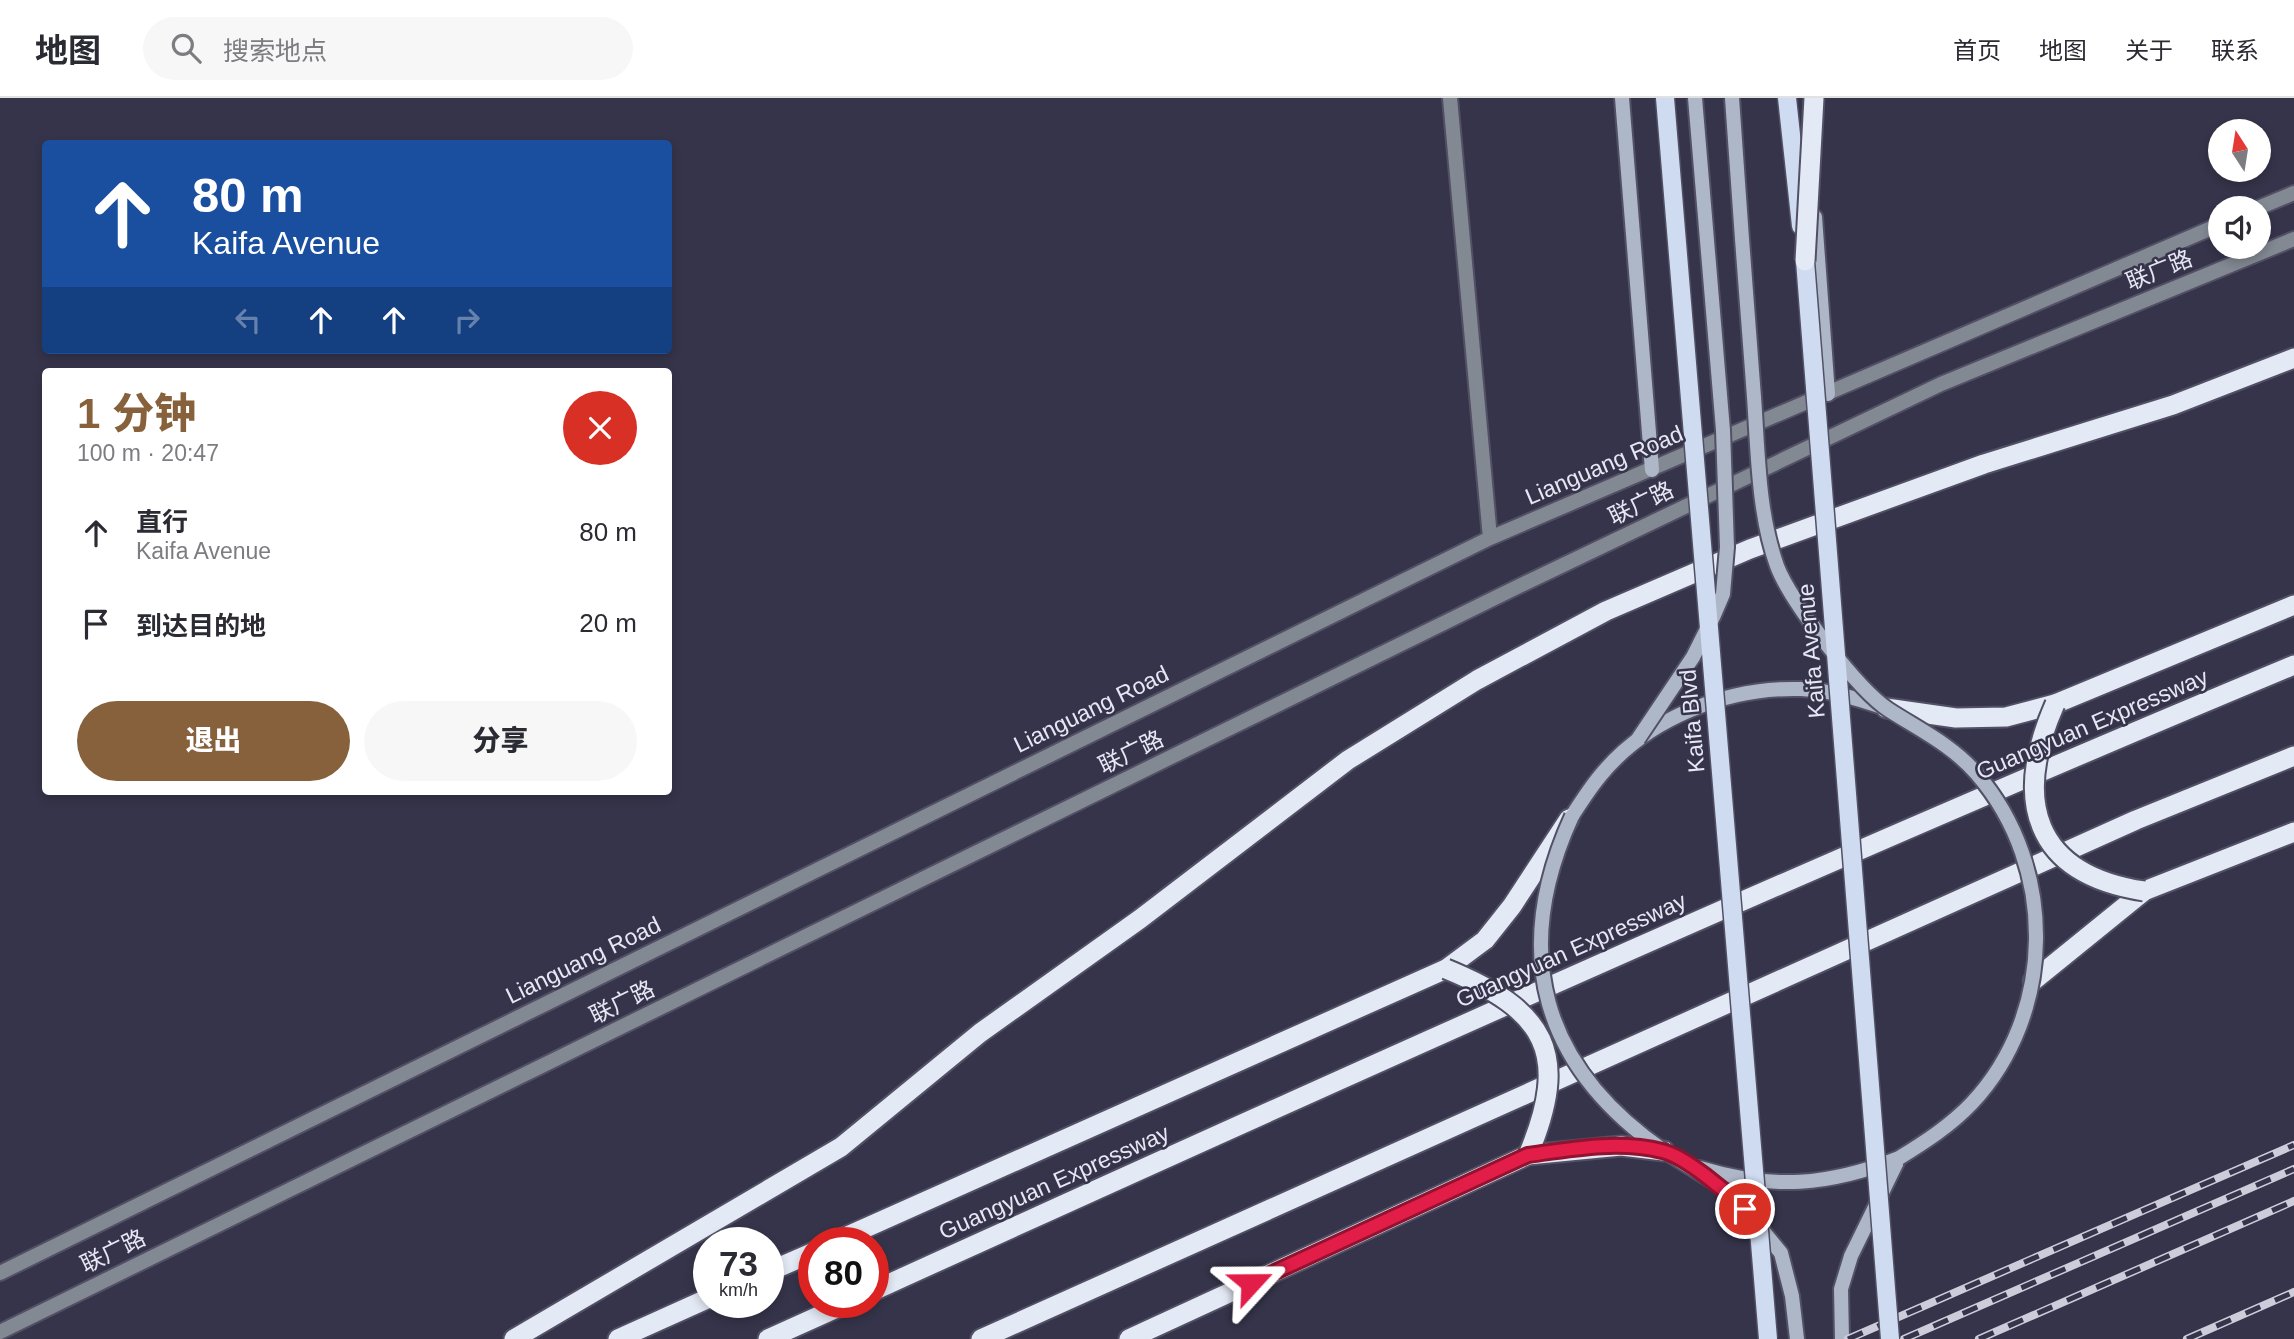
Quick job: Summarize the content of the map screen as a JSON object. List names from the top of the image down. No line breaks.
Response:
{"streets":{"highway":["Guangyuan Expressway"],"main road":["Kaifa Avenue","Kaifa Blvd"],"street":["联广路","Lianguang Road"]},"north":"top","page":{"header":"地图","search":"搜索地点","nav":["首页","地图","关于","联系"],"turn":["80 m","Kaifa Avenue"],"heading":["1 分钟","100 m · 20:47"],"list":[{"name":"直行","note":"Kaifa Avenue","value":"80 m"},{"name":"到达目的地","value":"20 m"}],"buttons":["退出","分享"],"speed":"73 km/h","limit":"80"}}
